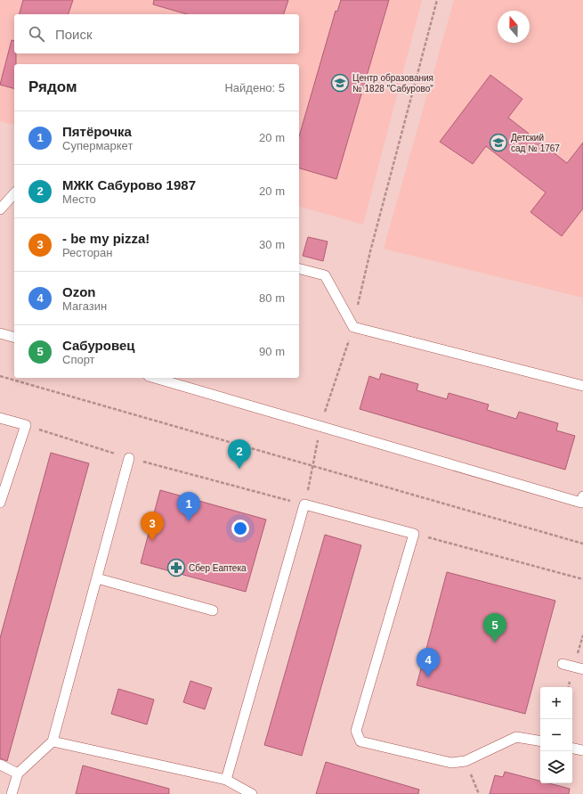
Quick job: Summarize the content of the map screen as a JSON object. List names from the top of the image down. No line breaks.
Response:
{"places":{"school or university":["Центр образования № 1828 \"Сабурово\"","Детский сад № 1767"],"pharmacy":["Сбер Еаптека"]},"north":"top","page":{"search":"Поиск","heading":["Рядом","Найдено: 5"],"list":[{"mark":"1","name":"Пятёрочка","note":"Супермаркет","value":"20 m"},{"mark":"2","name":"МЖК Сабурово 1987","note":"Место","value":"20 m"},{"mark":"3","name":"- be my pizza!","note":"Ресторан","value":"30 m"},{"mark":"4","name":"Ozon","note":"Магазин","value":"80 m"},{"mark":"5","name":"Сабуровец","note":"Спорт","value":"90 m"}],"pins":["2","1","3","5","4"],"map_buttons":["+","−"]}}
